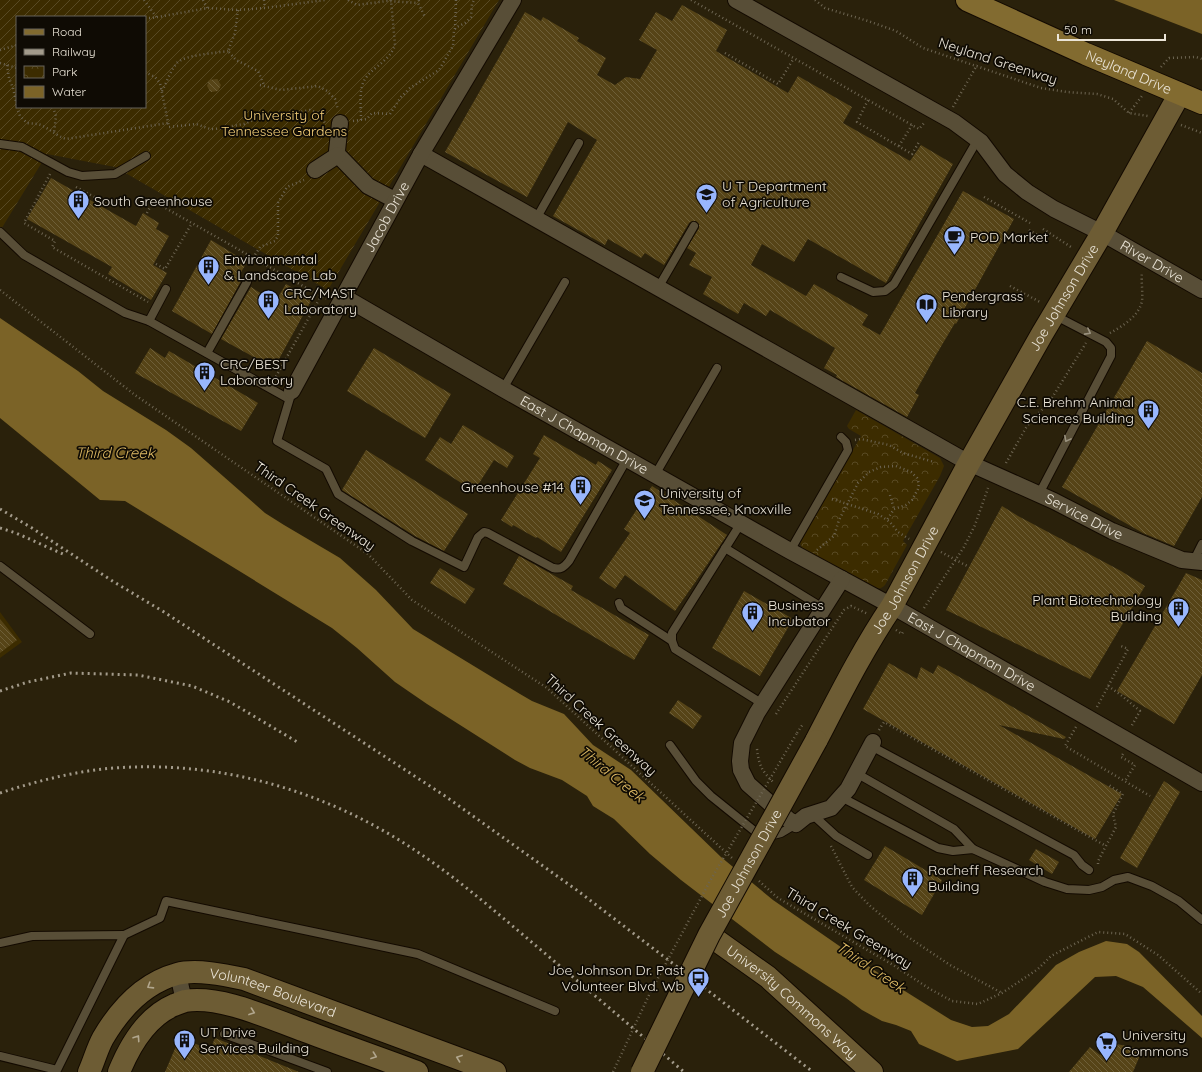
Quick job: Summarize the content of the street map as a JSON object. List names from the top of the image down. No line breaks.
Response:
{"streets":{"main road":["Neyland Drive"],"street":["Jacob Drive","River Drive","Joe Johnson Drive","East J Chapman Drive","Service Drive","Volunteer Boulevard","University Commons Way"],"path":["Neyland Greenway","Third Creek Greenway"]},"crossings":[["Neyland Greenway","Joe Johnson Drive"],["Neyland Drive","Joe Johnson Drive"],["Jacob Drive","East J Chapman Drive"],["Jacob Drive","Service Drive"],["River Drive","Joe Johnson Drive"],["Joe Johnson Drive","East J Chapman Drive"],["Joe Johnson Drive","Service Drive"],["Joe Johnson Drive","University Commons Way"]],"water":["Third Creek"],"parks":["University of Tennessee Gardens"],"places":{"school or university":["U T Department of Agriculture","University of Tennessee, Knoxville"],"building":["South Greenhouse","Environmental & Landscape Lab","CRC/MAST Laboratory","CRC/BEST Laboratory","C.E. Brehm Animal Sciences Building","Greenhouse #14","Plant Biotechnology Building","Business Incubator","Racheff Research Building","UT Drive Services Building"],"cafe":["POD Market"],"library":["Pendergrass Library"],"bus stop":["Joe Johnson Dr. Past Volunteer Blvd. Wb"],"supermarket":["University Commons"]},"legend":["Road","Railway","Park","Water"],"scale_bar":"50 m"}
